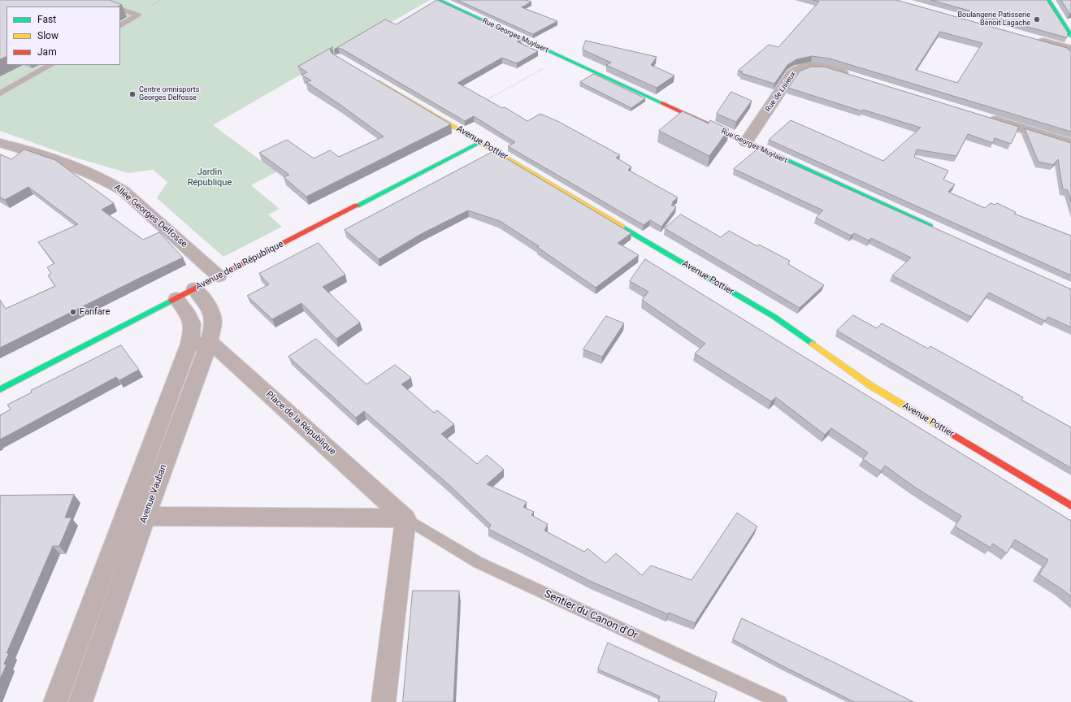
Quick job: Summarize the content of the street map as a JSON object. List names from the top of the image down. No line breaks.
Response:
{"streets":{"street":["Rue Georges Muylaert","Rue de Lisieux","Avenue Pottier","Allée Georges Delfosse","Avenue de la République","Place de la République","Avenue Vauban"],"lane":["Sentier du Canon d'Or"]},"crossings":[["Rue Georges Muylaert","Rue de Lisieux"],["Avenue Pottier","Avenue de la République"],["Allée Georges Delfosse","Avenue de la République"],["Avenue de la République","Avenue Vauban"],["Place de la République","Avenue Vauban"],["Place de la République","Sentier du Canon d'Or"]],"parks":["Jardin République"],"places":["Boulangerie Patisserie Benoit Lagache","Centre omnisports Georges Delfosse","Fanfare"],"legend":["Fast","Slow","Jam"]}
